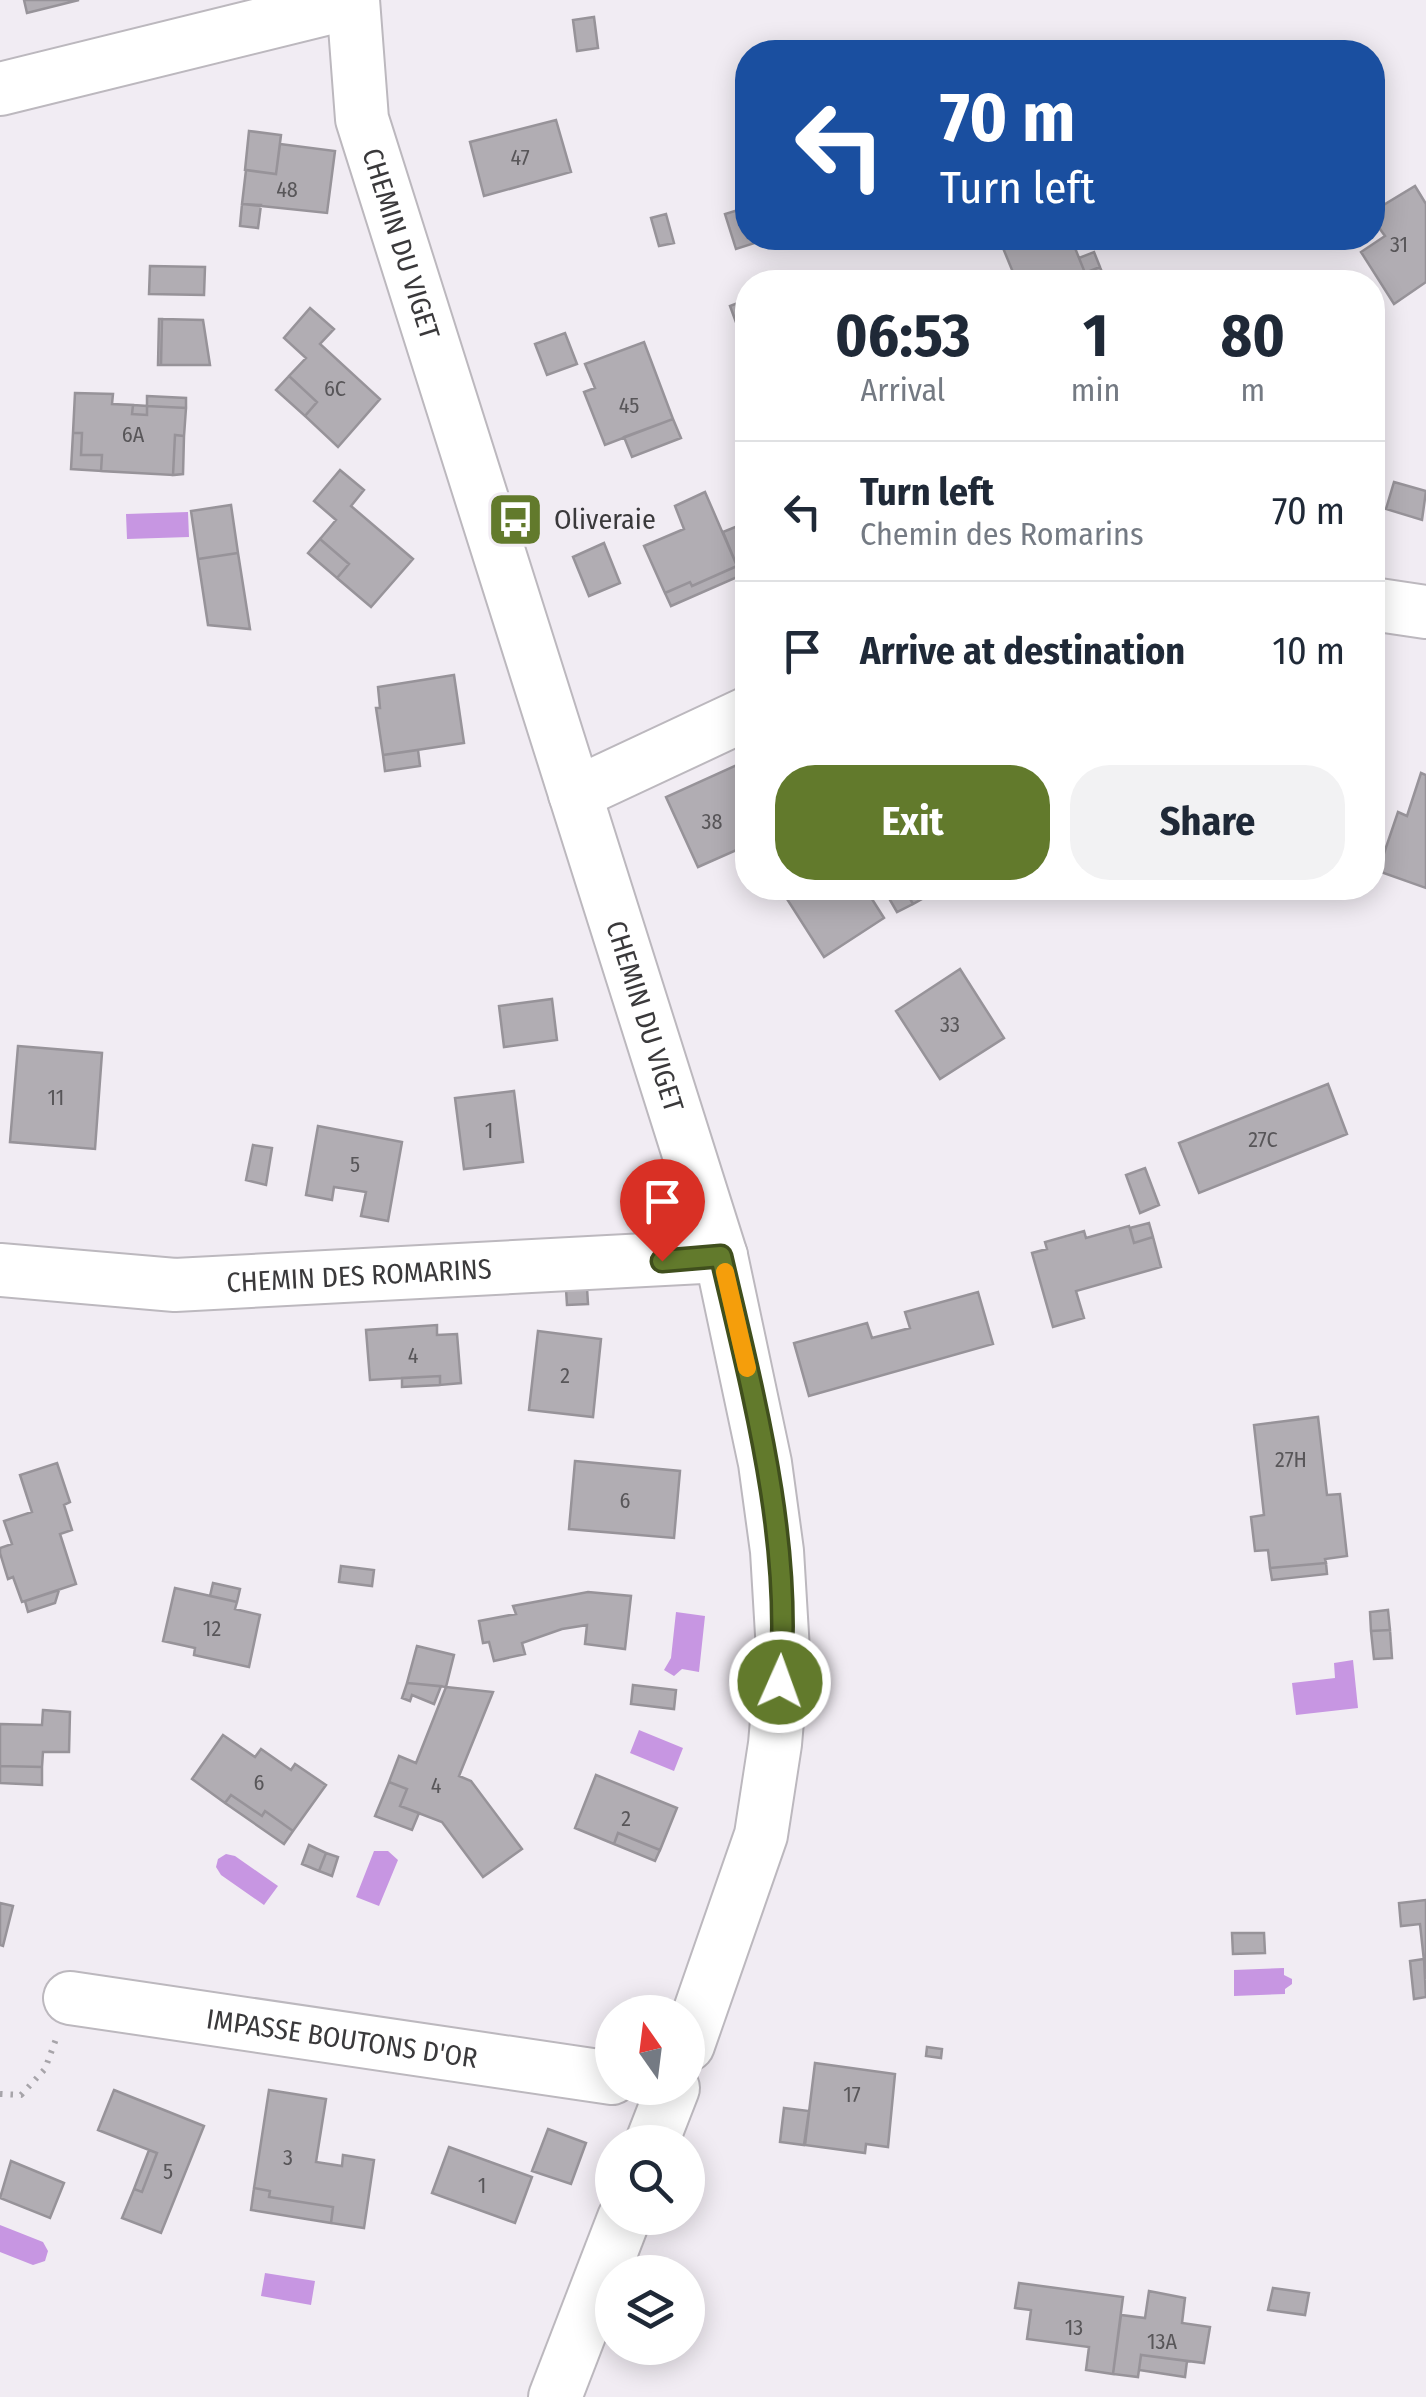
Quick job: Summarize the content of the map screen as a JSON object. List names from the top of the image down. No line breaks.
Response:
{"streets":{"street":["CHEMIN DU VIGET","CHEMIN DES ROMARINS","IMPASSE BOUTONS D'OR"]},"crossings":[["CHEMIN DU VIGET","CHEMIN DES ROMARINS"]],"places":{"bus stop":["Oliveraie"]},"house_numbers":["47","48","31","6C","45","6A","38","33","11","1","27C","5","4","2","27H","6","12","6","4","2","17","3","5","1","13","13A"],"north":"top","page":{"turn":["70 m","Turn left"],"eta":["06:53","Arrival","1","min","80","m"],"list":[{"name":"Turn left","note":"Chemin des Romarins","value":"70 m"},{"name":"Arrive at destination","value":"10 m"}],"buttons":["Exit","Share"]}}
